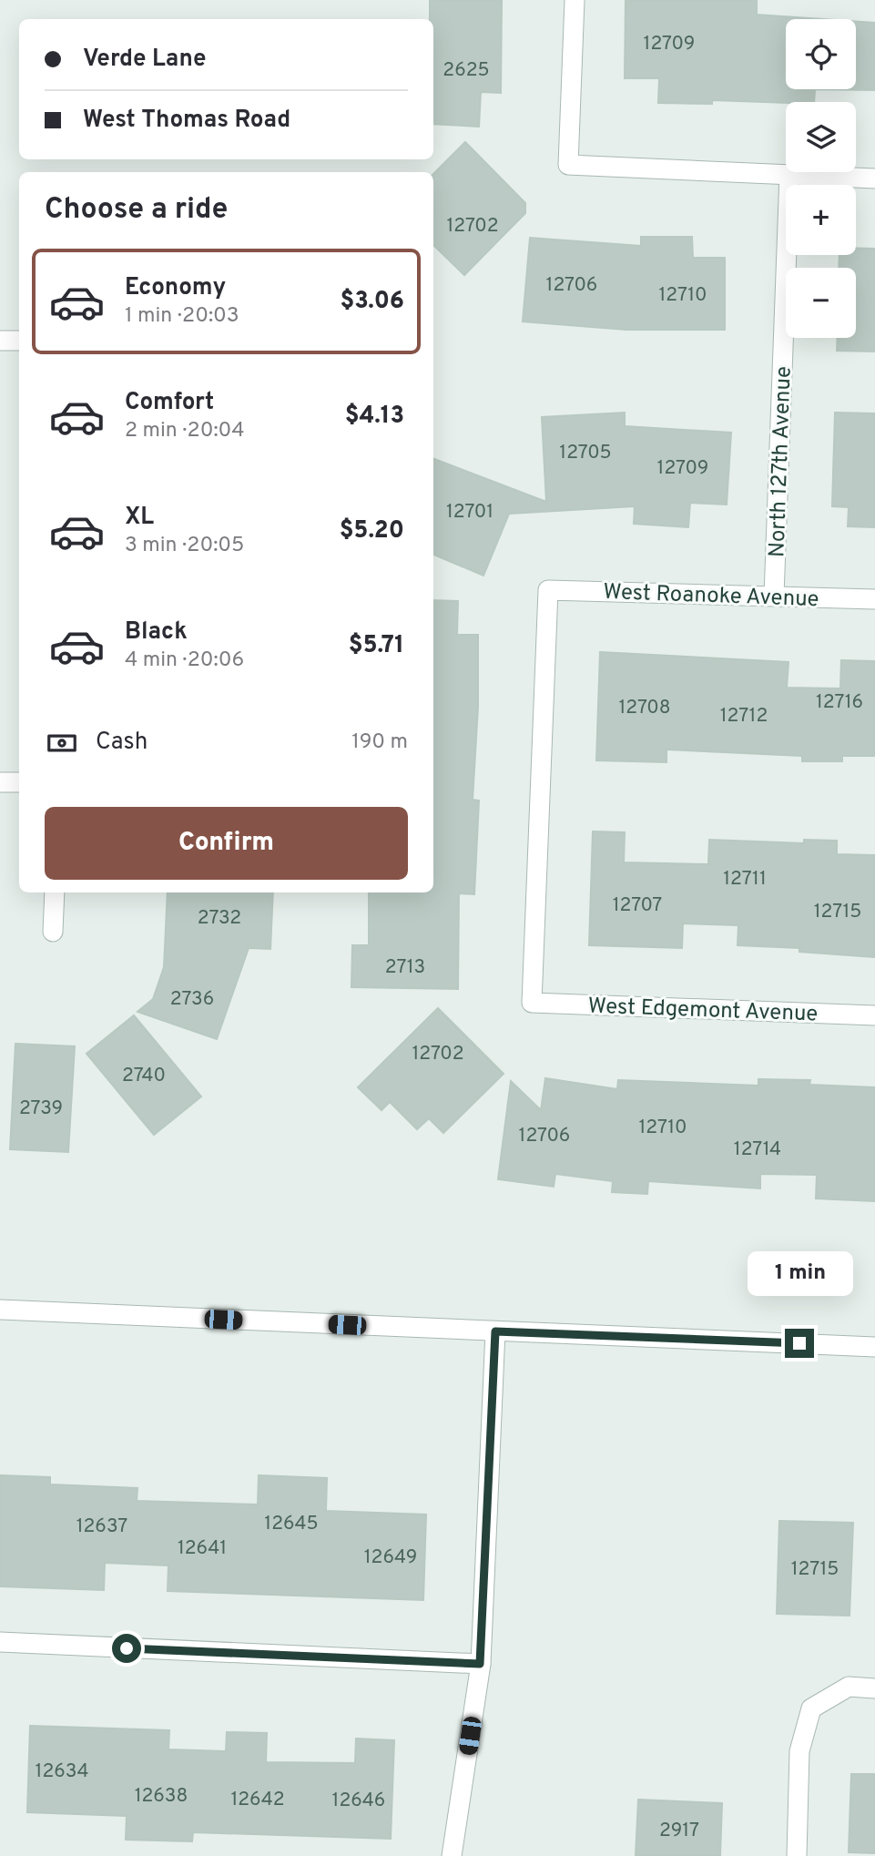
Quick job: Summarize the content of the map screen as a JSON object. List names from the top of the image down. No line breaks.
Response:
{"streets":{"street":["North 127th Avenue","West Roanoke Avenue","West Edgemont Avenue"]},"crossings":[["North 127th Avenue","West Roanoke Avenue"],["West Roanoke Avenue","West Edgemont Avenue"]],"house_numbers":["12709","2625","12702","12706","12710","12705","12709","12701","12716","12708","12712","12711","12707","12715","2732","2713","2736","12702","2740","2739","12710","12706","12714","12645","12637","12641","12649","12715","12634","12638","12642","12646","2917"],"page":{"map_buttons":["+","−"],"banner":["Verde Lane","West Thomas Road"],"heading":"Choose a ride","list":[{"name":"Economy","note":"1 min · 20:03","value":"$3.06"},{"name":"Comfort","note":"2 min · 20:04","value":"$4.13"},{"name":"XL","note":"3 min · 20:05","value":"$5.20"},{"name":"Black","note":"4 min · 20:06","value":"$5.71"}],"pay":["Cash","190 m"],"buttons":"Confirm","bubble":"1 min"}}
